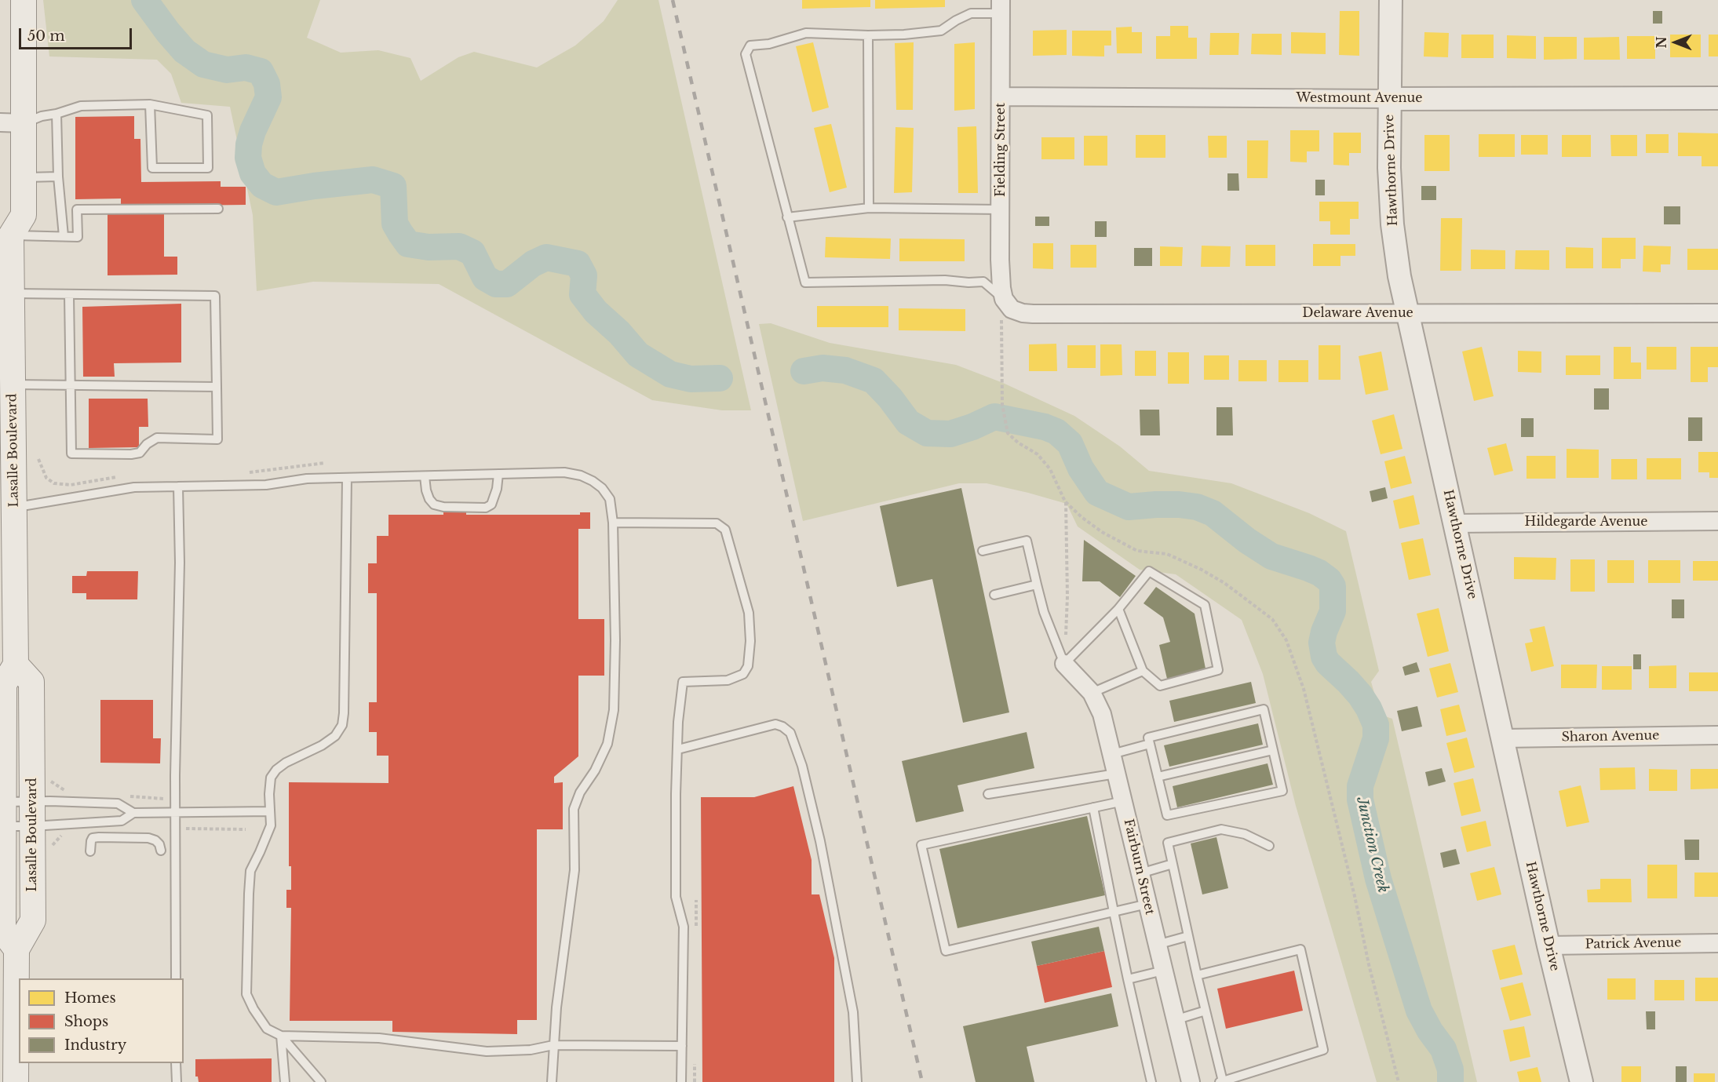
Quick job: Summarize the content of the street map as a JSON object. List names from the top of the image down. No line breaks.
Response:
{"streets":{"main road":["Lasalle Boulevard"],"street":["Westmount Avenue","Fielding Street","Hawthorne Drive","Delaware Avenue","Hildegarde Avenue","Sharon Avenue","Fairburn Street","Patrick Avenue"]},"crossings":[["Westmount Avenue","Fielding Street"],["Westmount Avenue","Hawthorne Drive"],["Fielding Street","Delaware Avenue"],["Hawthorne Drive","Delaware Avenue"],["Hawthorne Drive","Hildegarde Avenue"],["Hawthorne Drive","Sharon Avenue"],["Hawthorne Drive","Patrick Avenue"]],"water":["Junction Creek"],"legend":["Homes","Shops","Industry"],"scale_bar":"50 m","north":"left"}
